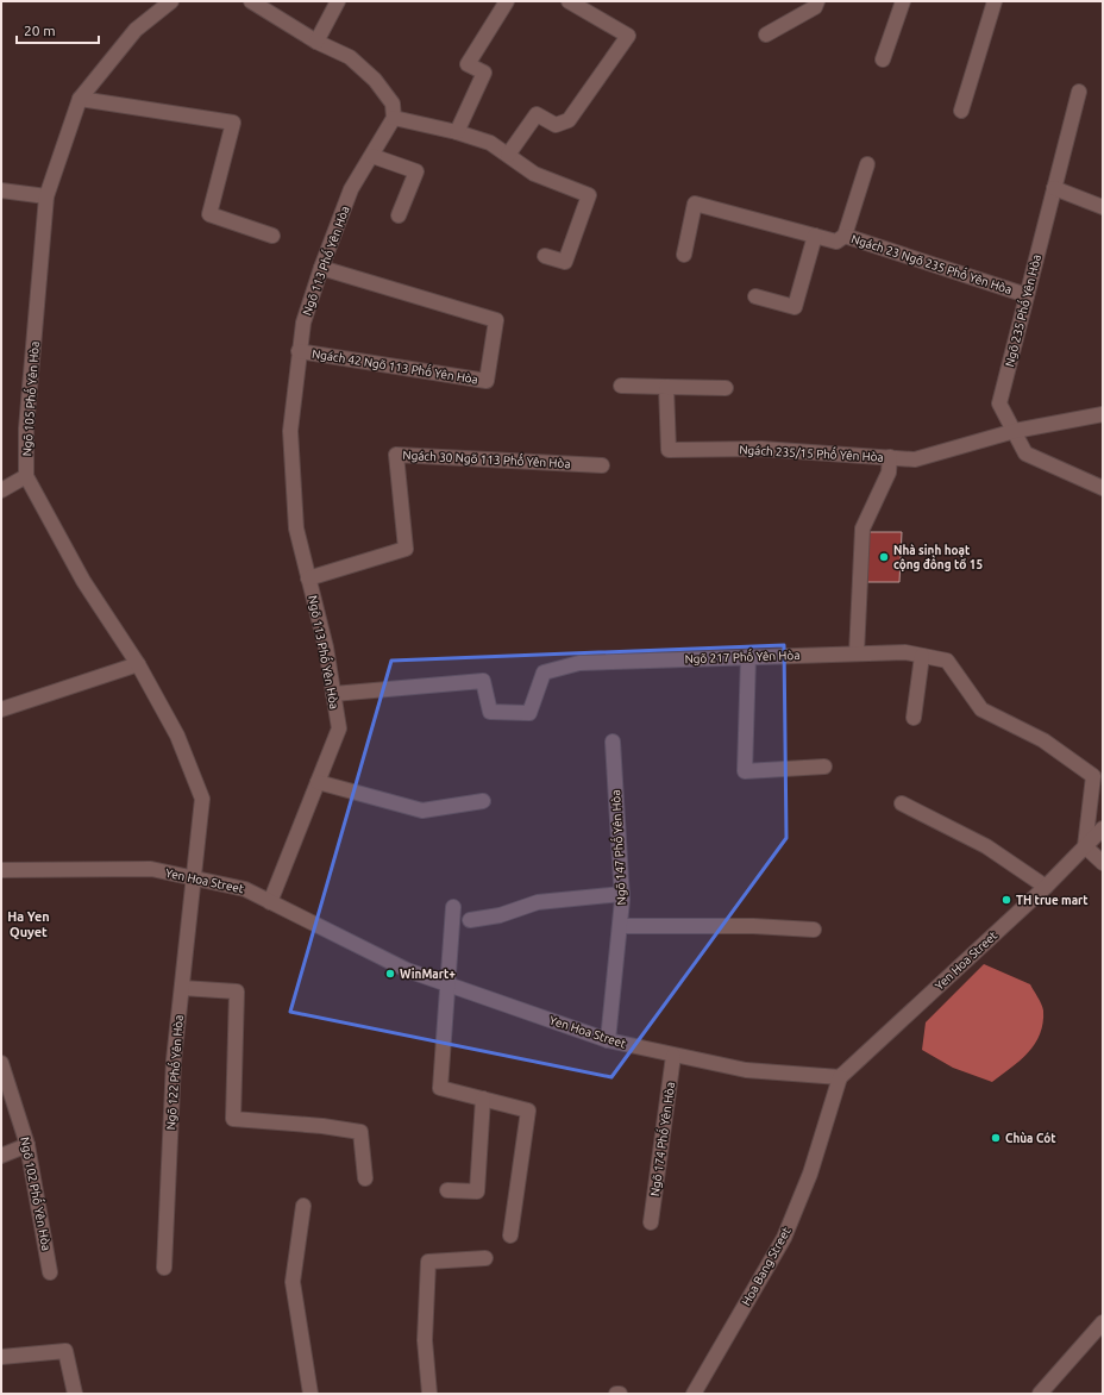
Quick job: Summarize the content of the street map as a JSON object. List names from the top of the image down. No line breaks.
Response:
{"streets":{"street":["Ngõ 113 Phố Yên Hòa","Ngách 23 Ngõ 235 Phố Yên Hòa","Ngõ 235 Phố Yên Hòa","Ngách 42 Ngõ 113 Phố Yên Hòa","Ngõ 105 Phố Yên Hòa","Ngách 235/15 Phố Yên Hòa","Ngách 30 Ngõ 113 Phố Yên Hòa","Ngõ 217 Phố Yên Hòa","Ngõ 147 Phố Yên Hòa","Yen Hoa Street","Ngõ 122 Phố Yên Hòa","Ngõ 174 Phố Yên Hòa","Ngõ 102 Phố Yên Hòa","Hoa Bang Street"]},"crossings":[["Ngõ 113 Phố Yên Hòa","Ngách 42 Ngõ 113 Phố Yên Hòa"],["Ngõ 113 Phố Yên Hòa","Ngách 30 Ngõ 113 Phố Yên Hòa"],["Ngõ 113 Phố Yên Hòa","Ngõ 217 Phố Yên Hòa"],["Ngõ 113 Phố Yên Hòa","Yen Hoa Street"],["Ngách 23 Ngõ 235 Phố Yên Hòa","Ngõ 235 Phố Yên Hòa"],["Ngõ 235 Phố Yên Hòa","Ngách 235/15 Phố Yên Hòa"],["Ngõ 105 Phố Yên Hòa","Yen Hoa Street"],["Ngõ 105 Phố Yên Hòa","Ngõ 122 Phố Yên Hòa"],["Ngõ 217 Phố Yên Hòa","Yen Hoa Street"],["Ngõ 147 Phố Yên Hòa","Yen Hoa Street"],["Yen Hoa Street","Ngõ 122 Phố Yên Hòa"],["Yen Hoa Street","Ngõ 174 Phố Yên Hòa"],["Yen Hoa Street","Hoa Bang Street"]],"districts":["Ha Yen Quyet"],"places":["Nhà sinh hoạt cộng đồng tổ 15","TH true mart","WinMart+","Chùa Cót"],"scale_bar":"20 m"}
